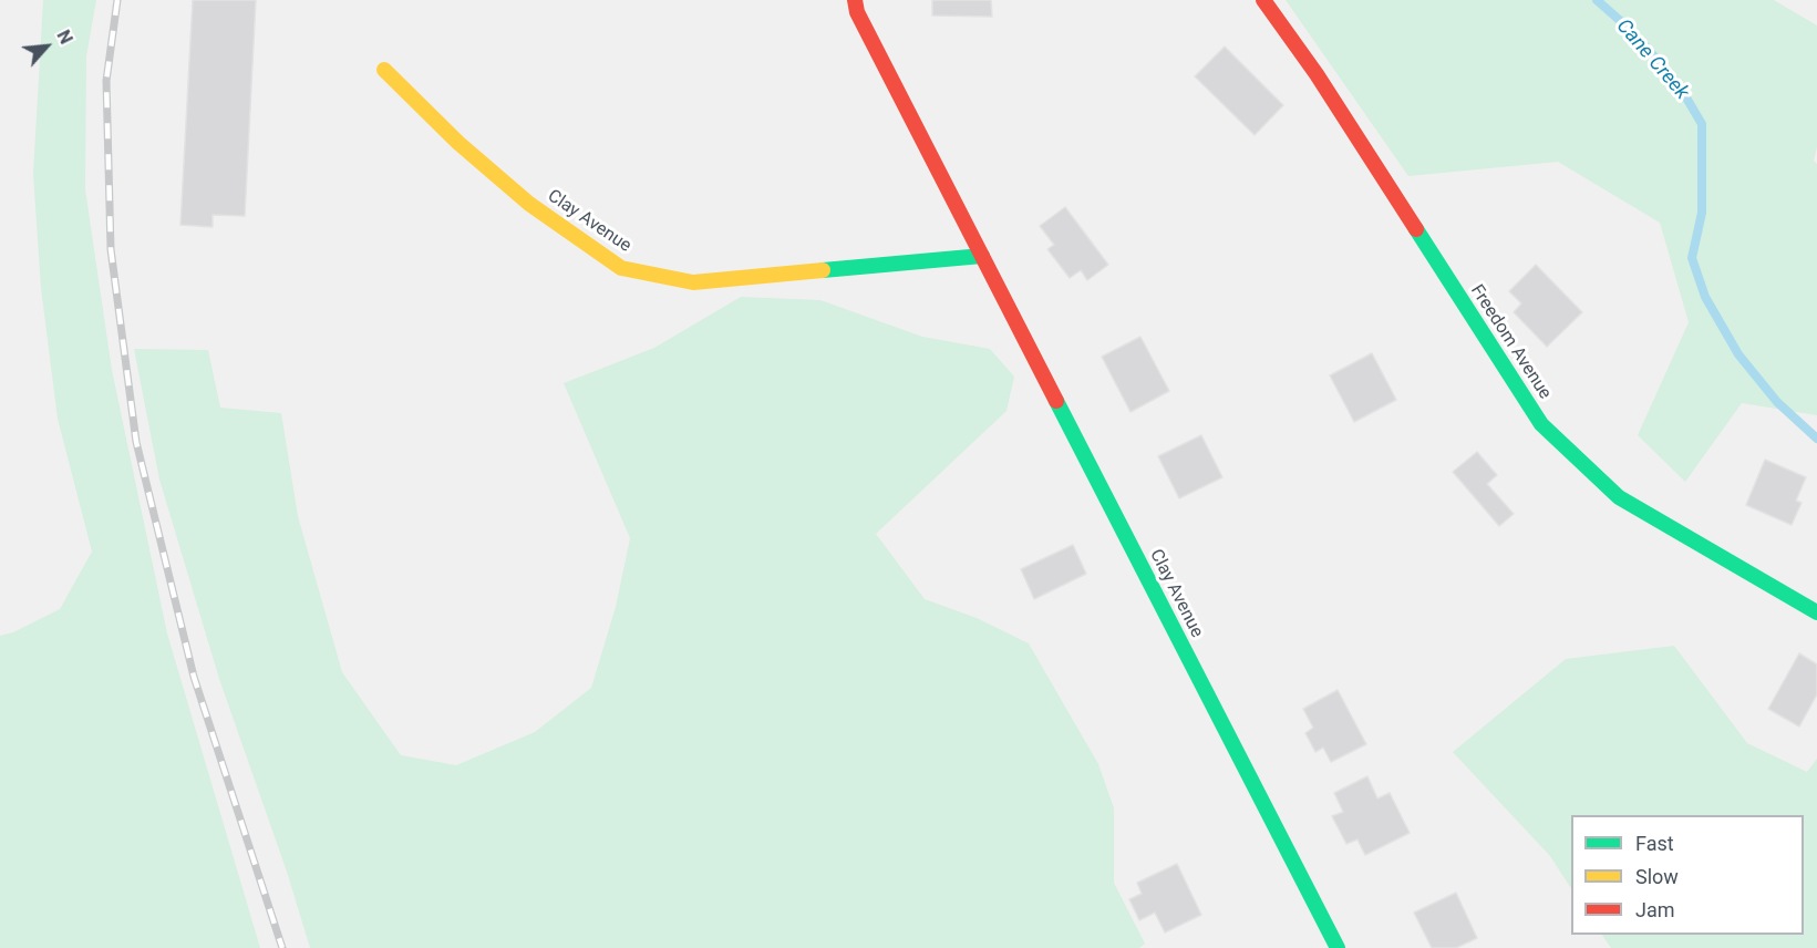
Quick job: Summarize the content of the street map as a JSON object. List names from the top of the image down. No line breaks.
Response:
{"streets":{"street":["Clay Avenue","Freedom Avenue"]},"water":["Cane Creek"],"legend":["Fast","Slow","Jam"],"north":"top right"}
